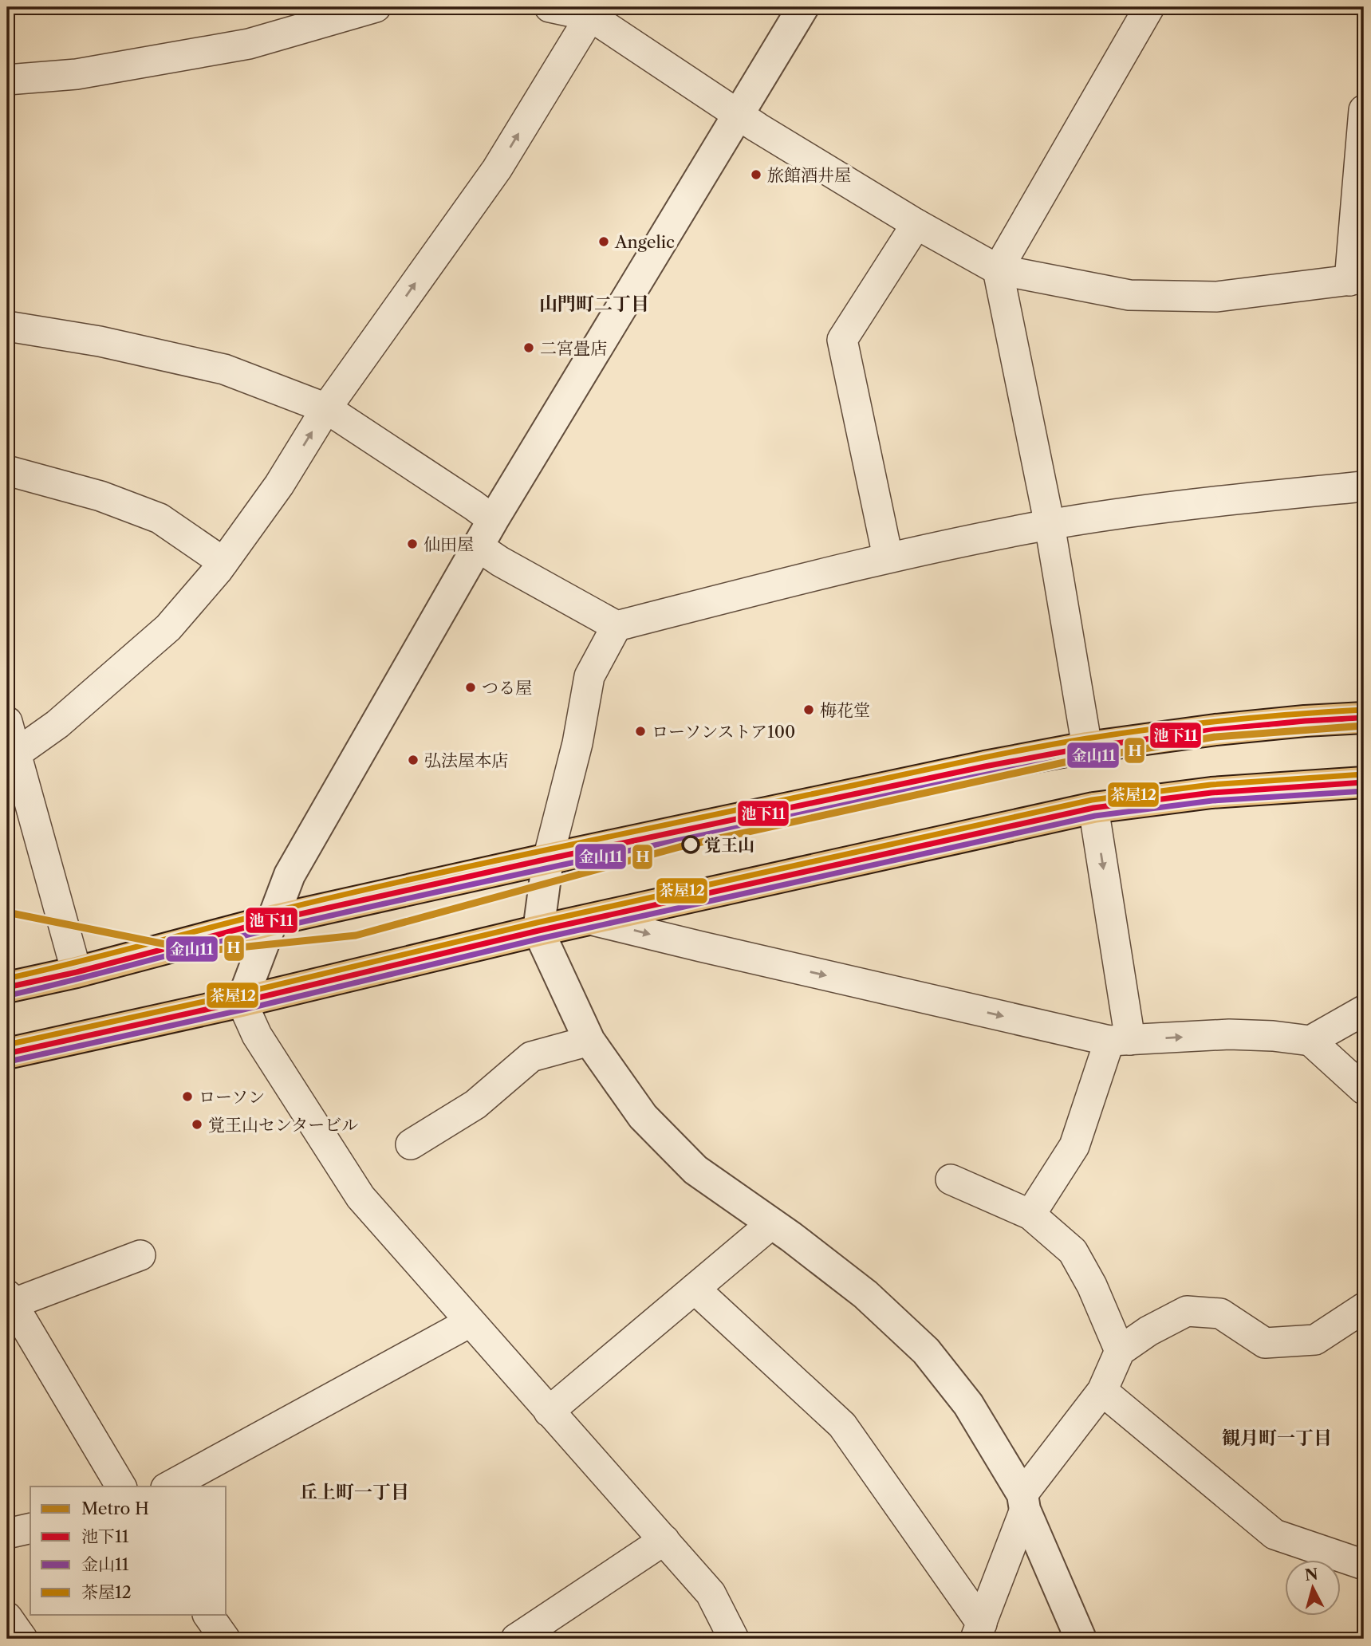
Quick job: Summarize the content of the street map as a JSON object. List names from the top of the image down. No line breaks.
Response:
{"districts":["山門町二丁目","観月町一丁目","丘上町一丁目"],"places":["旅館酒井屋","Angelic","二宮畳店","仙田屋","つる屋","梅花堂","ローソンストア100","弘法屋本店","覚王山","ローソン","覚王山センタービル"],"lines":["transit line 茶屋12","transit line 池下11","metro line H","transit line 金山11"],"legend":["Metro H","池下11","金山11","茶屋12"],"north":"top"}
